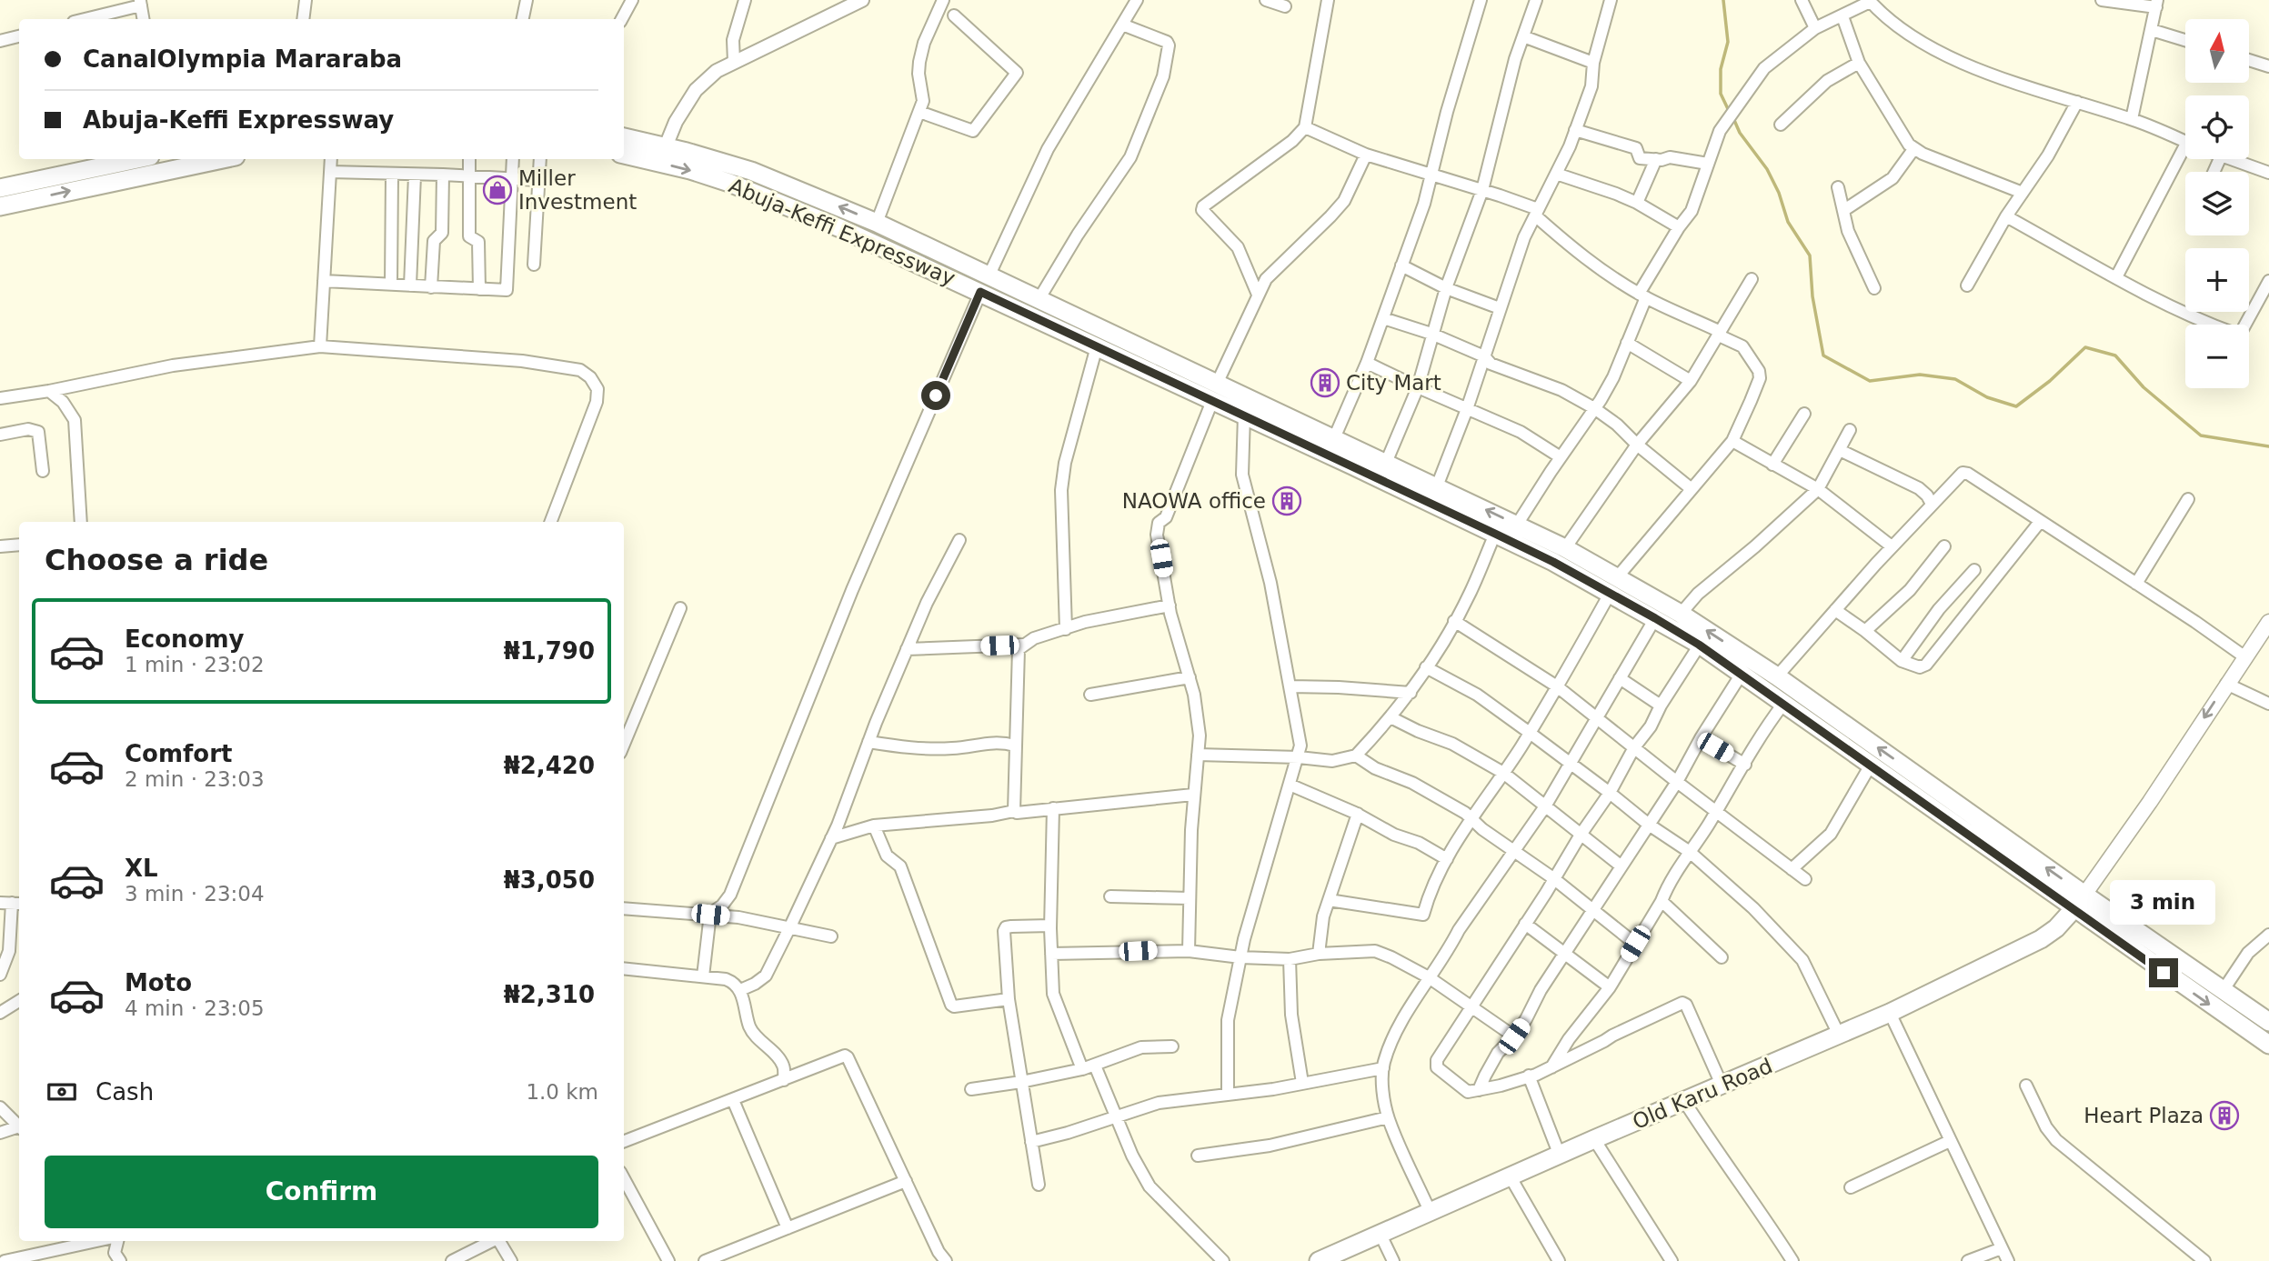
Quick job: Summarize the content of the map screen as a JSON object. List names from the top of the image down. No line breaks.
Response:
{"streets":{"main road":["Abuja-Keffi Expressway","Old Karu Road"]},"crossings":[["Abuja-Keffi Expressway","Old Karu Road"]],"places":{"shop":["Miller Investment"],"building":["City Mart","NAOWA office","Heart Plaza"]},"north":"top","page":{"map_buttons":["+","−"],"banner":["CanalOlympia Mararaba","Abuja-Keffi Expressway"],"heading":"Choose a ride","list":[{"name":"Economy","note":"1 min · 23:02","value":"₦1,790"},{"name":"Comfort","note":"2 min · 23:03","value":"₦2,420"},{"name":"XL","note":"3 min · 23:04","value":"₦3,050"},{"name":"Moto","note":"4 min · 23:05","value":"₦2,310"}],"bubble":"3 min","pay":["Cash","1.0 km"],"buttons":"Confirm"}}
